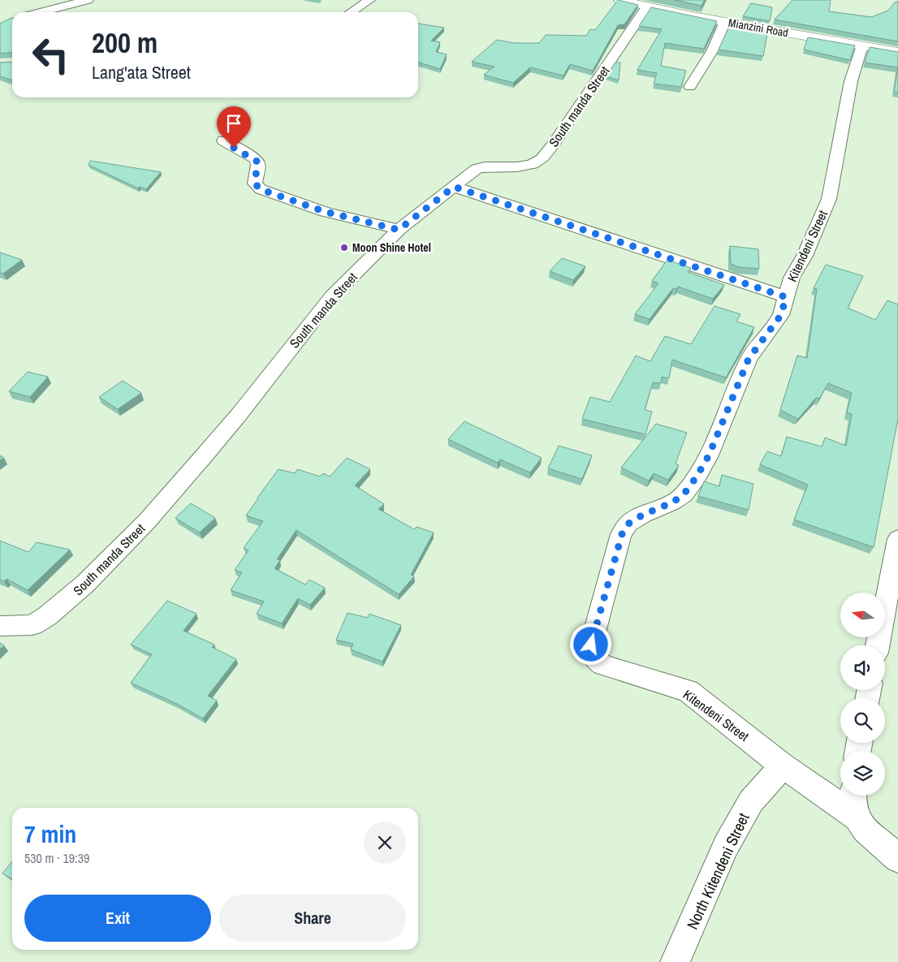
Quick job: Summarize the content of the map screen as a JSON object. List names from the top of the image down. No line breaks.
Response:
{"streets":{"street":["Mianzini Road","South manda Street","Kitendeni Street","North Kitendeni Street"]},"crossings":[["Mianzini Road","South manda Street"],["Mianzini Road","Kitendeni Street"],["Kitendeni Street","North Kitendeni Street"]],"places":["Moon Shine Hotel"],"north":"left","page":{"turn":["200 m","Lang'ata Street"],"heading":["7 min","530 m · 19:39"],"buttons":["Exit","Share"]}}
